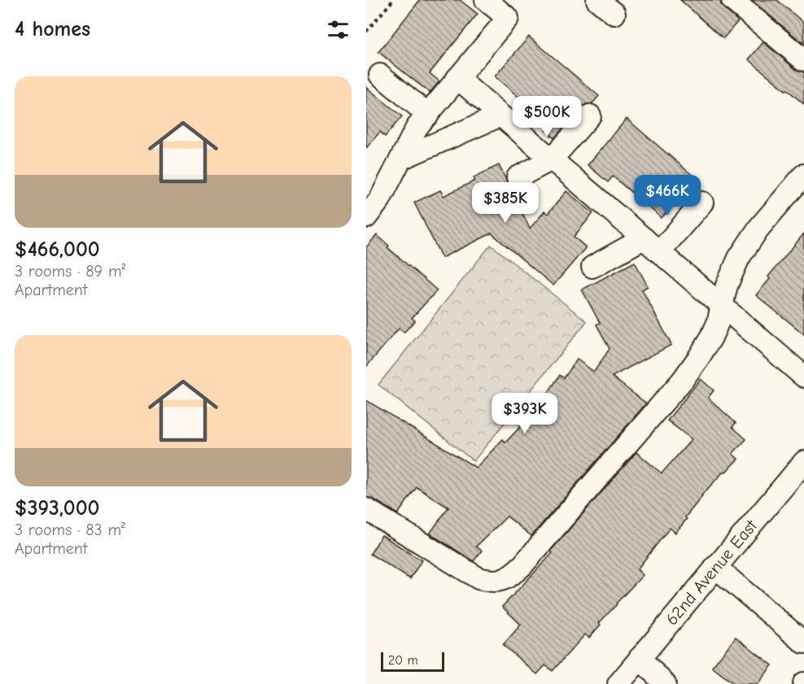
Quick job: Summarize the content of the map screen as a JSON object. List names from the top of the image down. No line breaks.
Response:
{"streets":{"street":["62nd Avenue East"]},"scale_bar":"20 m","page":{"heading":"4 homes","list":[{"name":"$466,000","note":"3 rooms · 89 m² · Apartment"},{"name":"$393,000","note":"3 rooms · 83 m² · Apartment"}],"price":["$500K","$466K","$385K","$393K"],"scale":"20 m"}}
